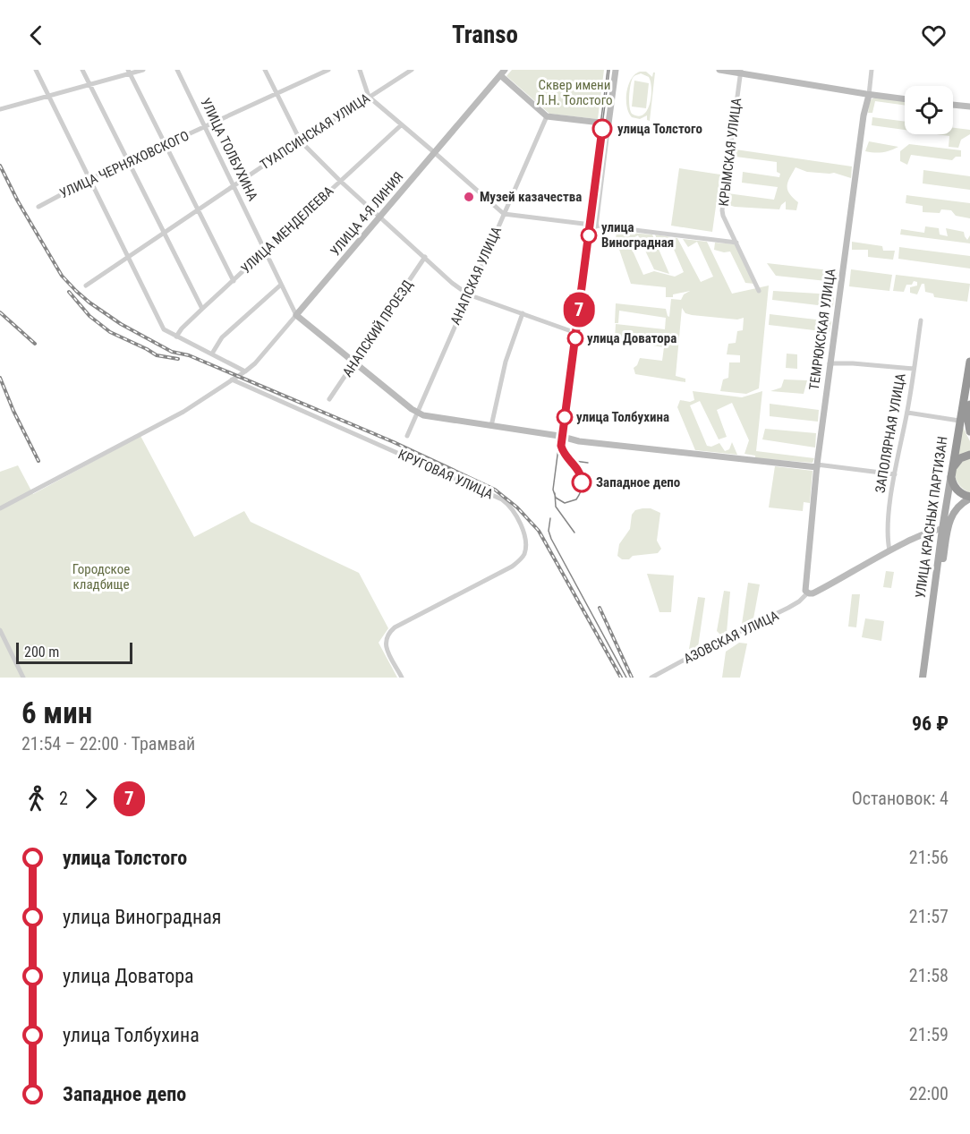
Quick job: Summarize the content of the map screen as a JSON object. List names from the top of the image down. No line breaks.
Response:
{"streets":{"highway":["УЛИЦА КРАСНЫХ ПАРТИЗАН"],"street":["ТУАПСИНСКАЯ УЛИЦА","УЛИЦА ТОЛБУХИНА","КРЫМСКАЯ УЛИЦА","УЛИЦА ЧЕРНЯХОВСКОГО","УЛИЦА 4-Я ЛИНИЯ","УЛИЦА МЕНДЕЛЕЕВА","АНАПСКАЯ УЛИЦА","АНАПСКИЙ ПРОЕЗД","ТЕМРЮКСКАЯ УЛИЦА","ЗАПОЛЯРНАЯ УЛИЦА","КРУГОВАЯ УЛИЦА","АЗОВСКАЯ УЛИЦА"]},"crossings":[["ТУАПСИНСКАЯ УЛИЦА","УЛИЦА ТОЛБУХИНА"],["УЛИЦА ТОЛБУХИНА","УЛИЦА ЧЕРНЯХОВСКОГО"],["УЛИЦА ТОЛБУХИНА","УЛИЦА 4-Я ЛИНИЯ"],["УЛИЦА ТОЛБУХИНА","УЛИЦА МЕНДЕЛЕЕВА"],["УЛИЦА ТОЛБУХИНА","АНАПСКАЯ УЛИЦА"],["УЛИЦА ТОЛБУХИНА","АНАПСКИЙ ПРОЕЗД"],["УЛИЦА ТОЛБУХИНА","ТЕМРЮКСКАЯ УЛИЦА"],["УЛИЦА 4-Я ЛИНИЯ","КРУГОВАЯ УЛИЦА"],["ТЕМРЮКСКАЯ УЛИЦА","АЗОВСКАЯ УЛИЦА"]],"parks":["Сквер имени Л.Н. Толстого","Городское кладбище"],"places":["улица Толстого","Музей казачества","улица Виноградная","улица Доватора","улица Толбухина","Западное депо"],"lines":["tram line 7"],"scale_bar":"200 m","page":{"header":"Transo","on_map":"7","scale":"200 m","heading":["6 мин","21:54 – 22:00 · Трамвай","96 ₽"],"legs":["2","7","Остановок: 4"],"list":[{"name":"улица Толстого","value":"21:56"},{"name":"улица Виноградная","value":"21:57"},{"name":"улица Доватора","value":"21:58"},{"name":"улица Толбухина","value":"21:59"},{"name":"Западное депо","value":"22:00"}]}}
